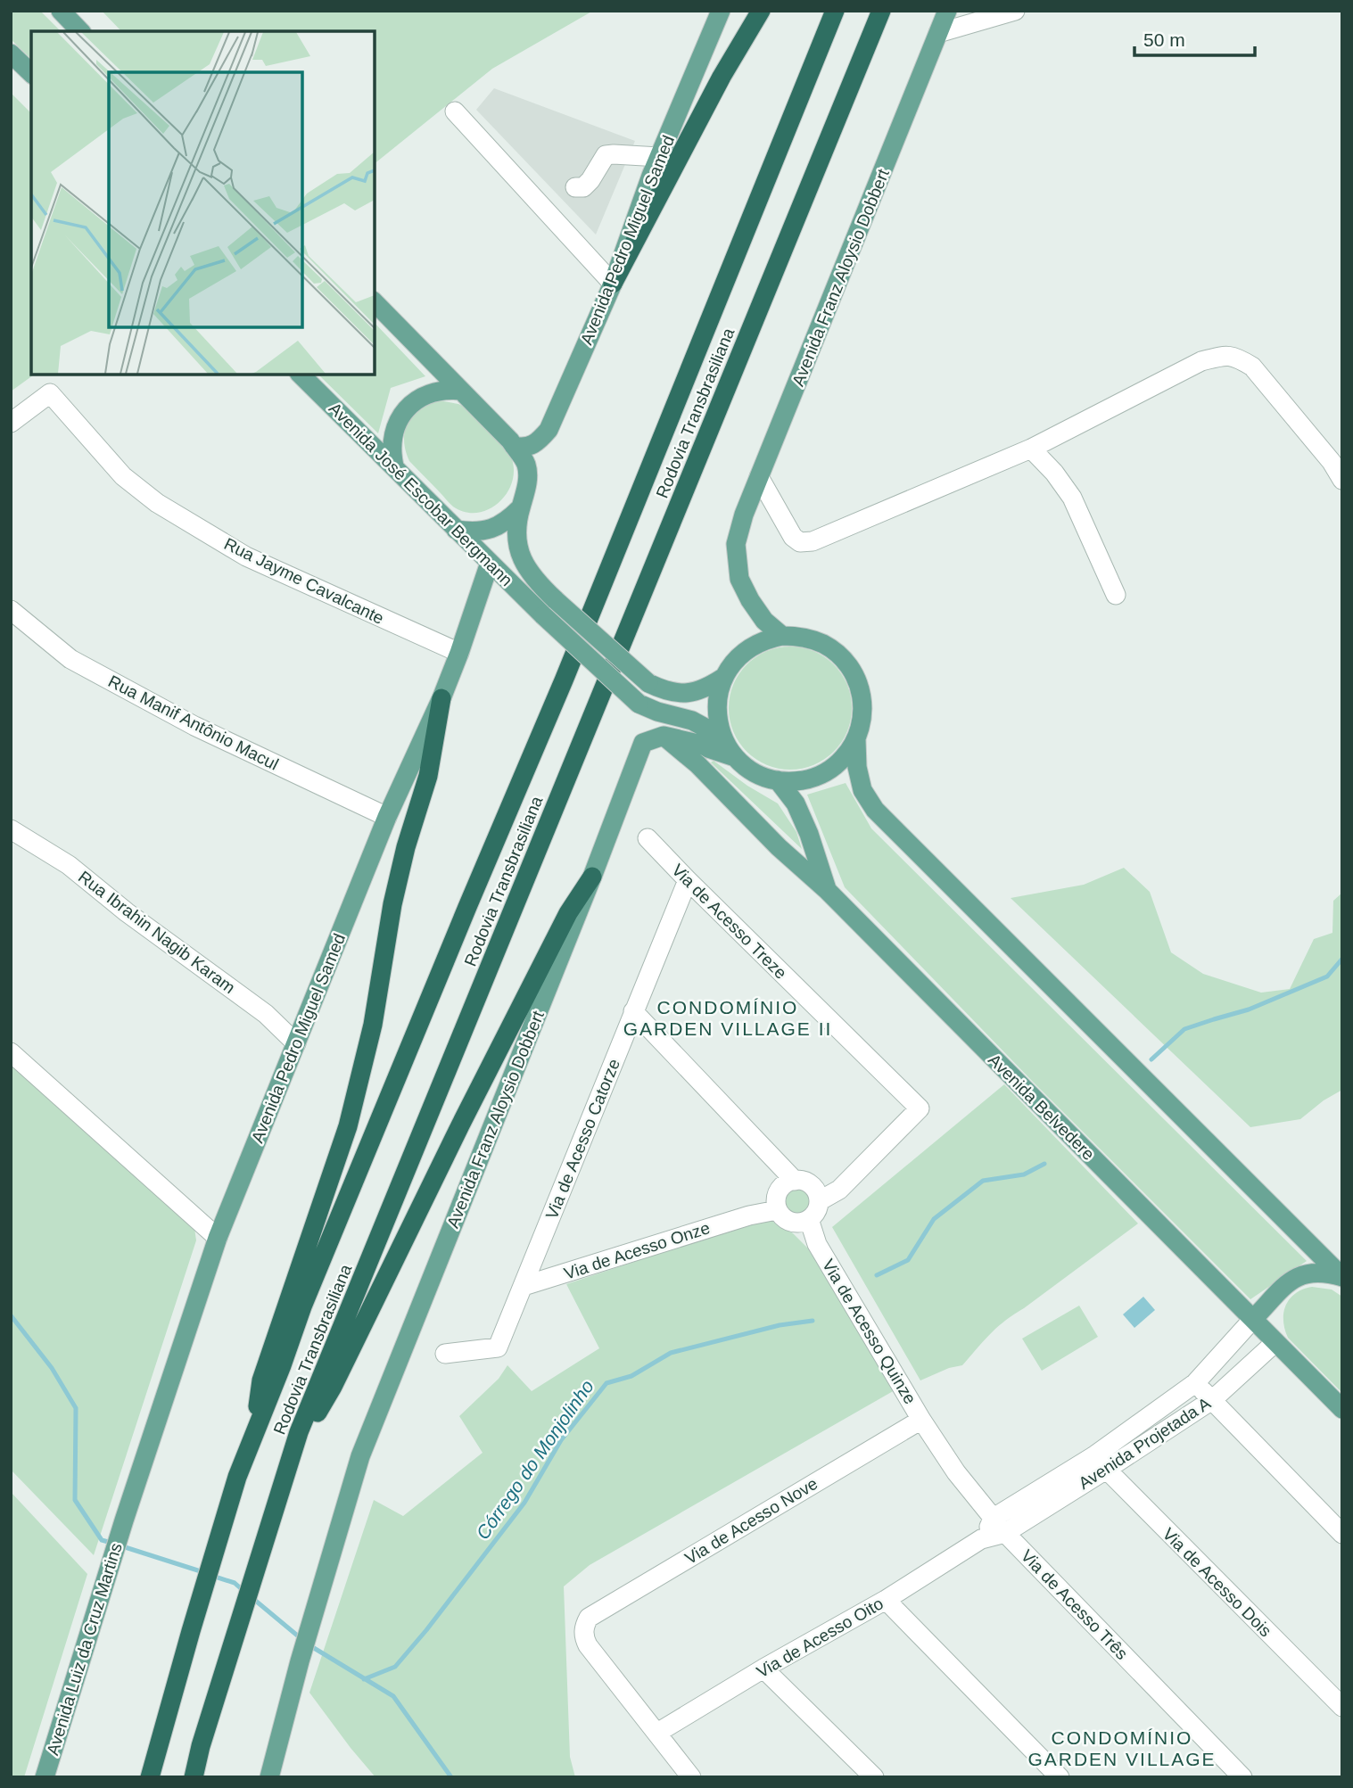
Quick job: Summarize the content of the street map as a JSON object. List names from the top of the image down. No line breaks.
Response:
{"streets":{"highway":["Rodovia Transbrasiliana"],"main road":["Avenida Pedro Miguel Samed","Avenida Franz Aloysio Dobbert","Avenida José Escobar Bergmann","Avenida Belvedere","Avenida Luiz da Cruz Martins"],"street":["Rua Jayme Cavalcante","Rua Manif Antônio Macul","Via de Acesso Treze","Rua Ibrahin Nagib Karam","Via de Acesso Catorze","Via de Acesso Onze","Via de Acesso Quinze","Avenida Projetada A","Via de Acesso Nove","Via de Acesso Dois","Via de Acesso Três","Via de Acesso Oito"]},"crossings":[["Avenida Pedro Miguel Samed","Avenida José Escobar Bergmann"],["Avenida Pedro Miguel Samed","Rua Jayme Cavalcante"],["Avenida Pedro Miguel Samed","Rua Manif Antônio Macul"],["Avenida Pedro Miguel Samed","Rua Ibrahin Nagib Karam"],["Avenida Pedro Miguel Samed","Avenida Luiz da Cruz Martins"],["Avenida Franz Aloysio Dobbert","Avenida Belvedere"],["Via de Acesso Treze","Via de Acesso Catorze"],["Via de Acesso Treze","Via de Acesso Onze"],["Via de Acesso Treze","Via de Acesso Quinze"],["Avenida Belvedere","Avenida Projetada A"],["Via de Acesso Catorze","Via de Acesso Onze"],["Via de Acesso Onze","Via de Acesso Quinze"],["Via de Acesso Quinze","Via de Acesso Nove"],["Via de Acesso Quinze","Via de Acesso Três"],["Avenida Projetada A","Via de Acesso Dois"],["Avenida Projetada A","Via de Acesso Três"],["Avenida Projetada A","Via de Acesso Oito"],["Via de Acesso Nove","Via de Acesso Três"],["Via de Acesso Nove","Via de Acesso Oito"],["Via de Acesso Três","Via de Acesso Oito"]],"districts":["CONDOMÍNIO GARDEN VILLAGE II","CONDOMÍNIO GARDEN VILLAGE"],"water":["Córrego do Monjolinho"],"scale_bar":"50 m"}
